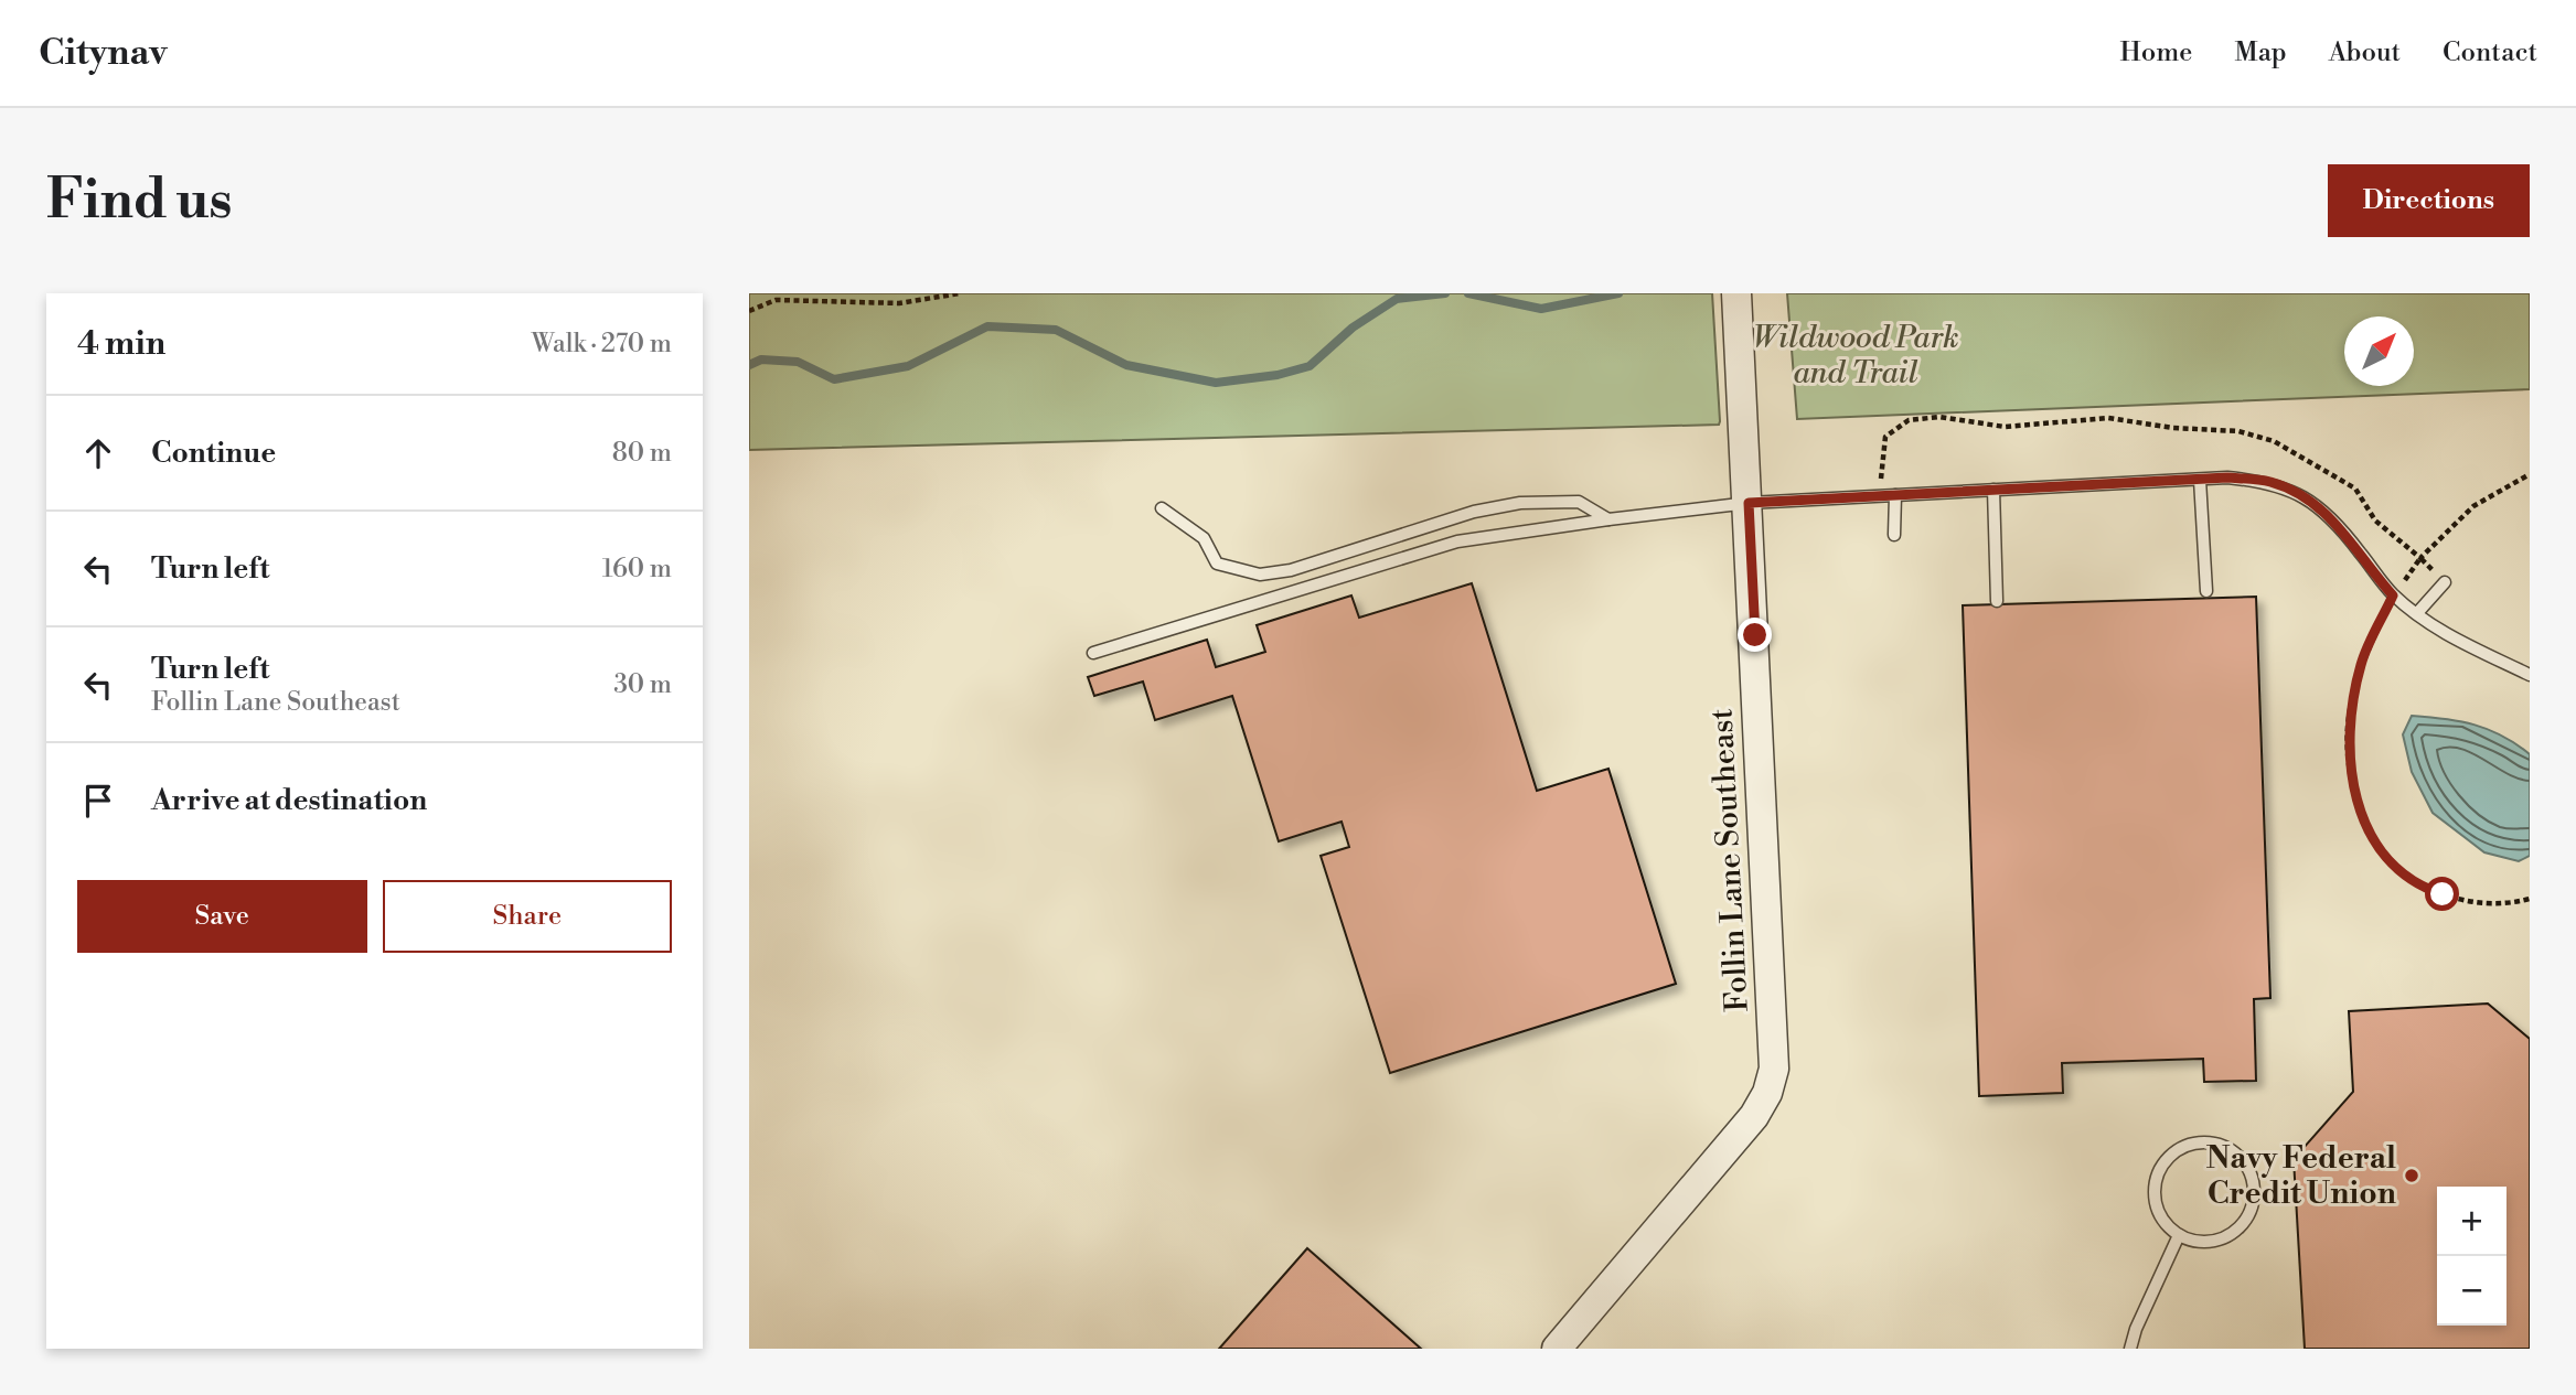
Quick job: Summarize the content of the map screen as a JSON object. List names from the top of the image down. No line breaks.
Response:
{"streets":{"street":["Follin Lane Southeast"]},"parks":["Wildwood Park and Trail"],"places":["Navy Federal Credit Union"],"north":"top right","page":{"header":"Citynav","nav":["Home","Map","About","Contact"],"buttons":["Directions",["Save","Share"]],"title":"Find us","heading":["4 min","Walk · 270 m"],"list":[["Continue","80 m"],["Turn left","160 m"],["Turn left","Follin Lane Southeast","30 m"],"Arrive at destination"],"map_buttons":["+","−"]}}
